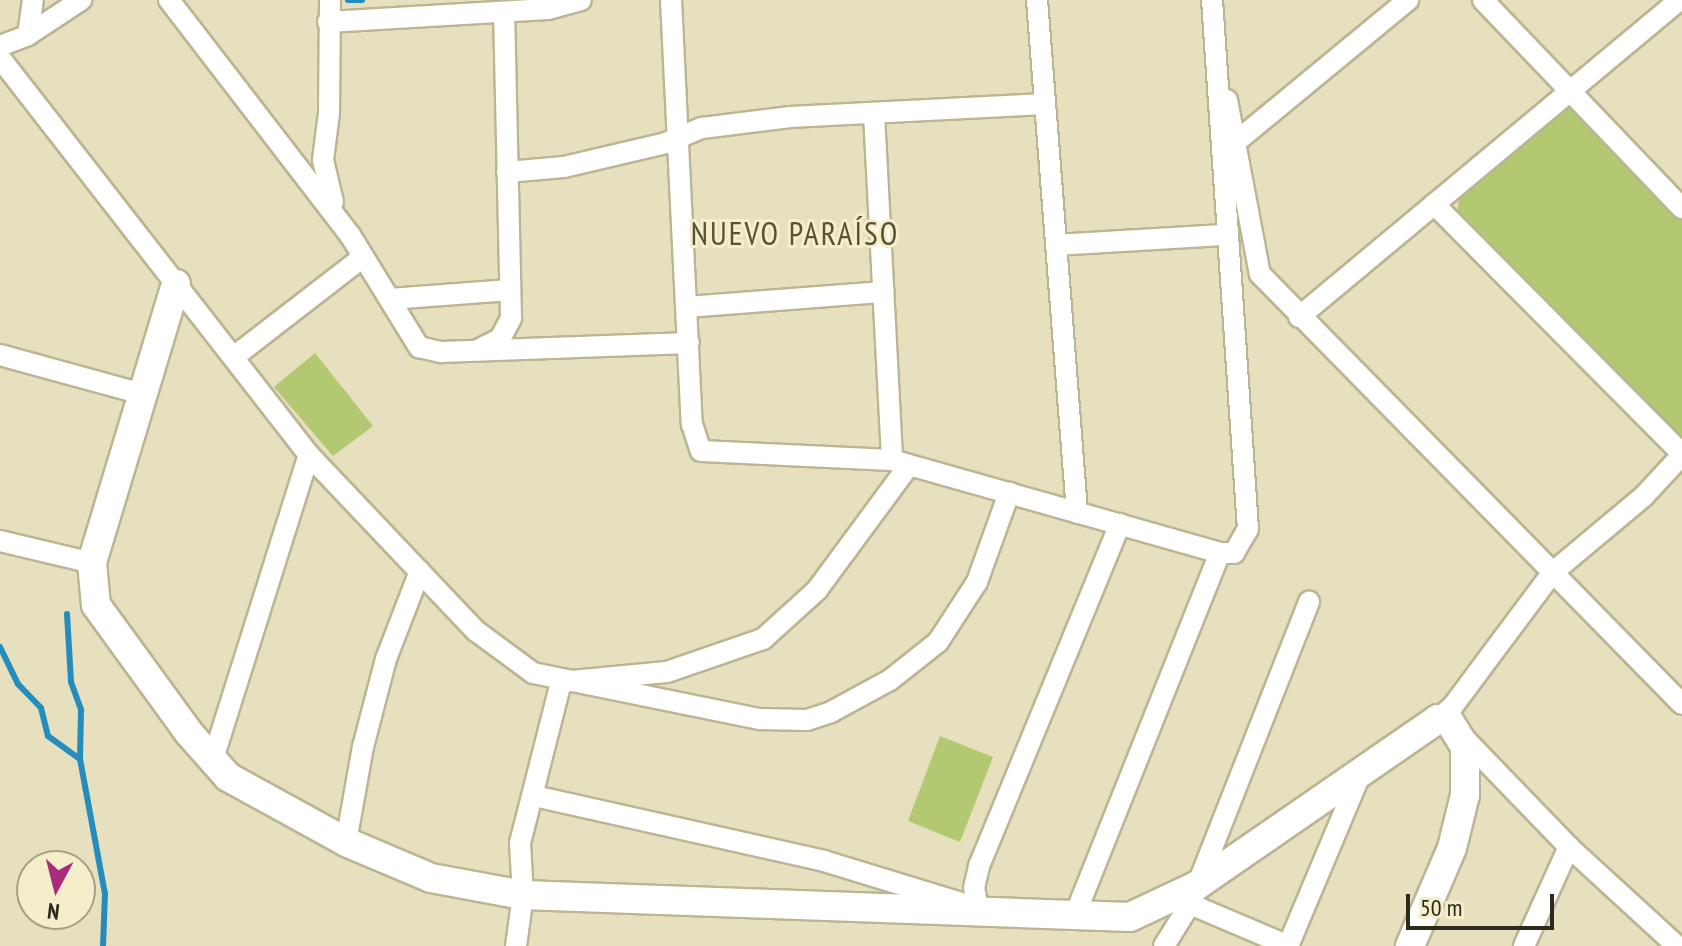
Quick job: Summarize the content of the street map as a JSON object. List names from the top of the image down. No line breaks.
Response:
{"districts":["NUEVO PARAÍSO"],"scale_bar":"50 m","north":"bottom"}
